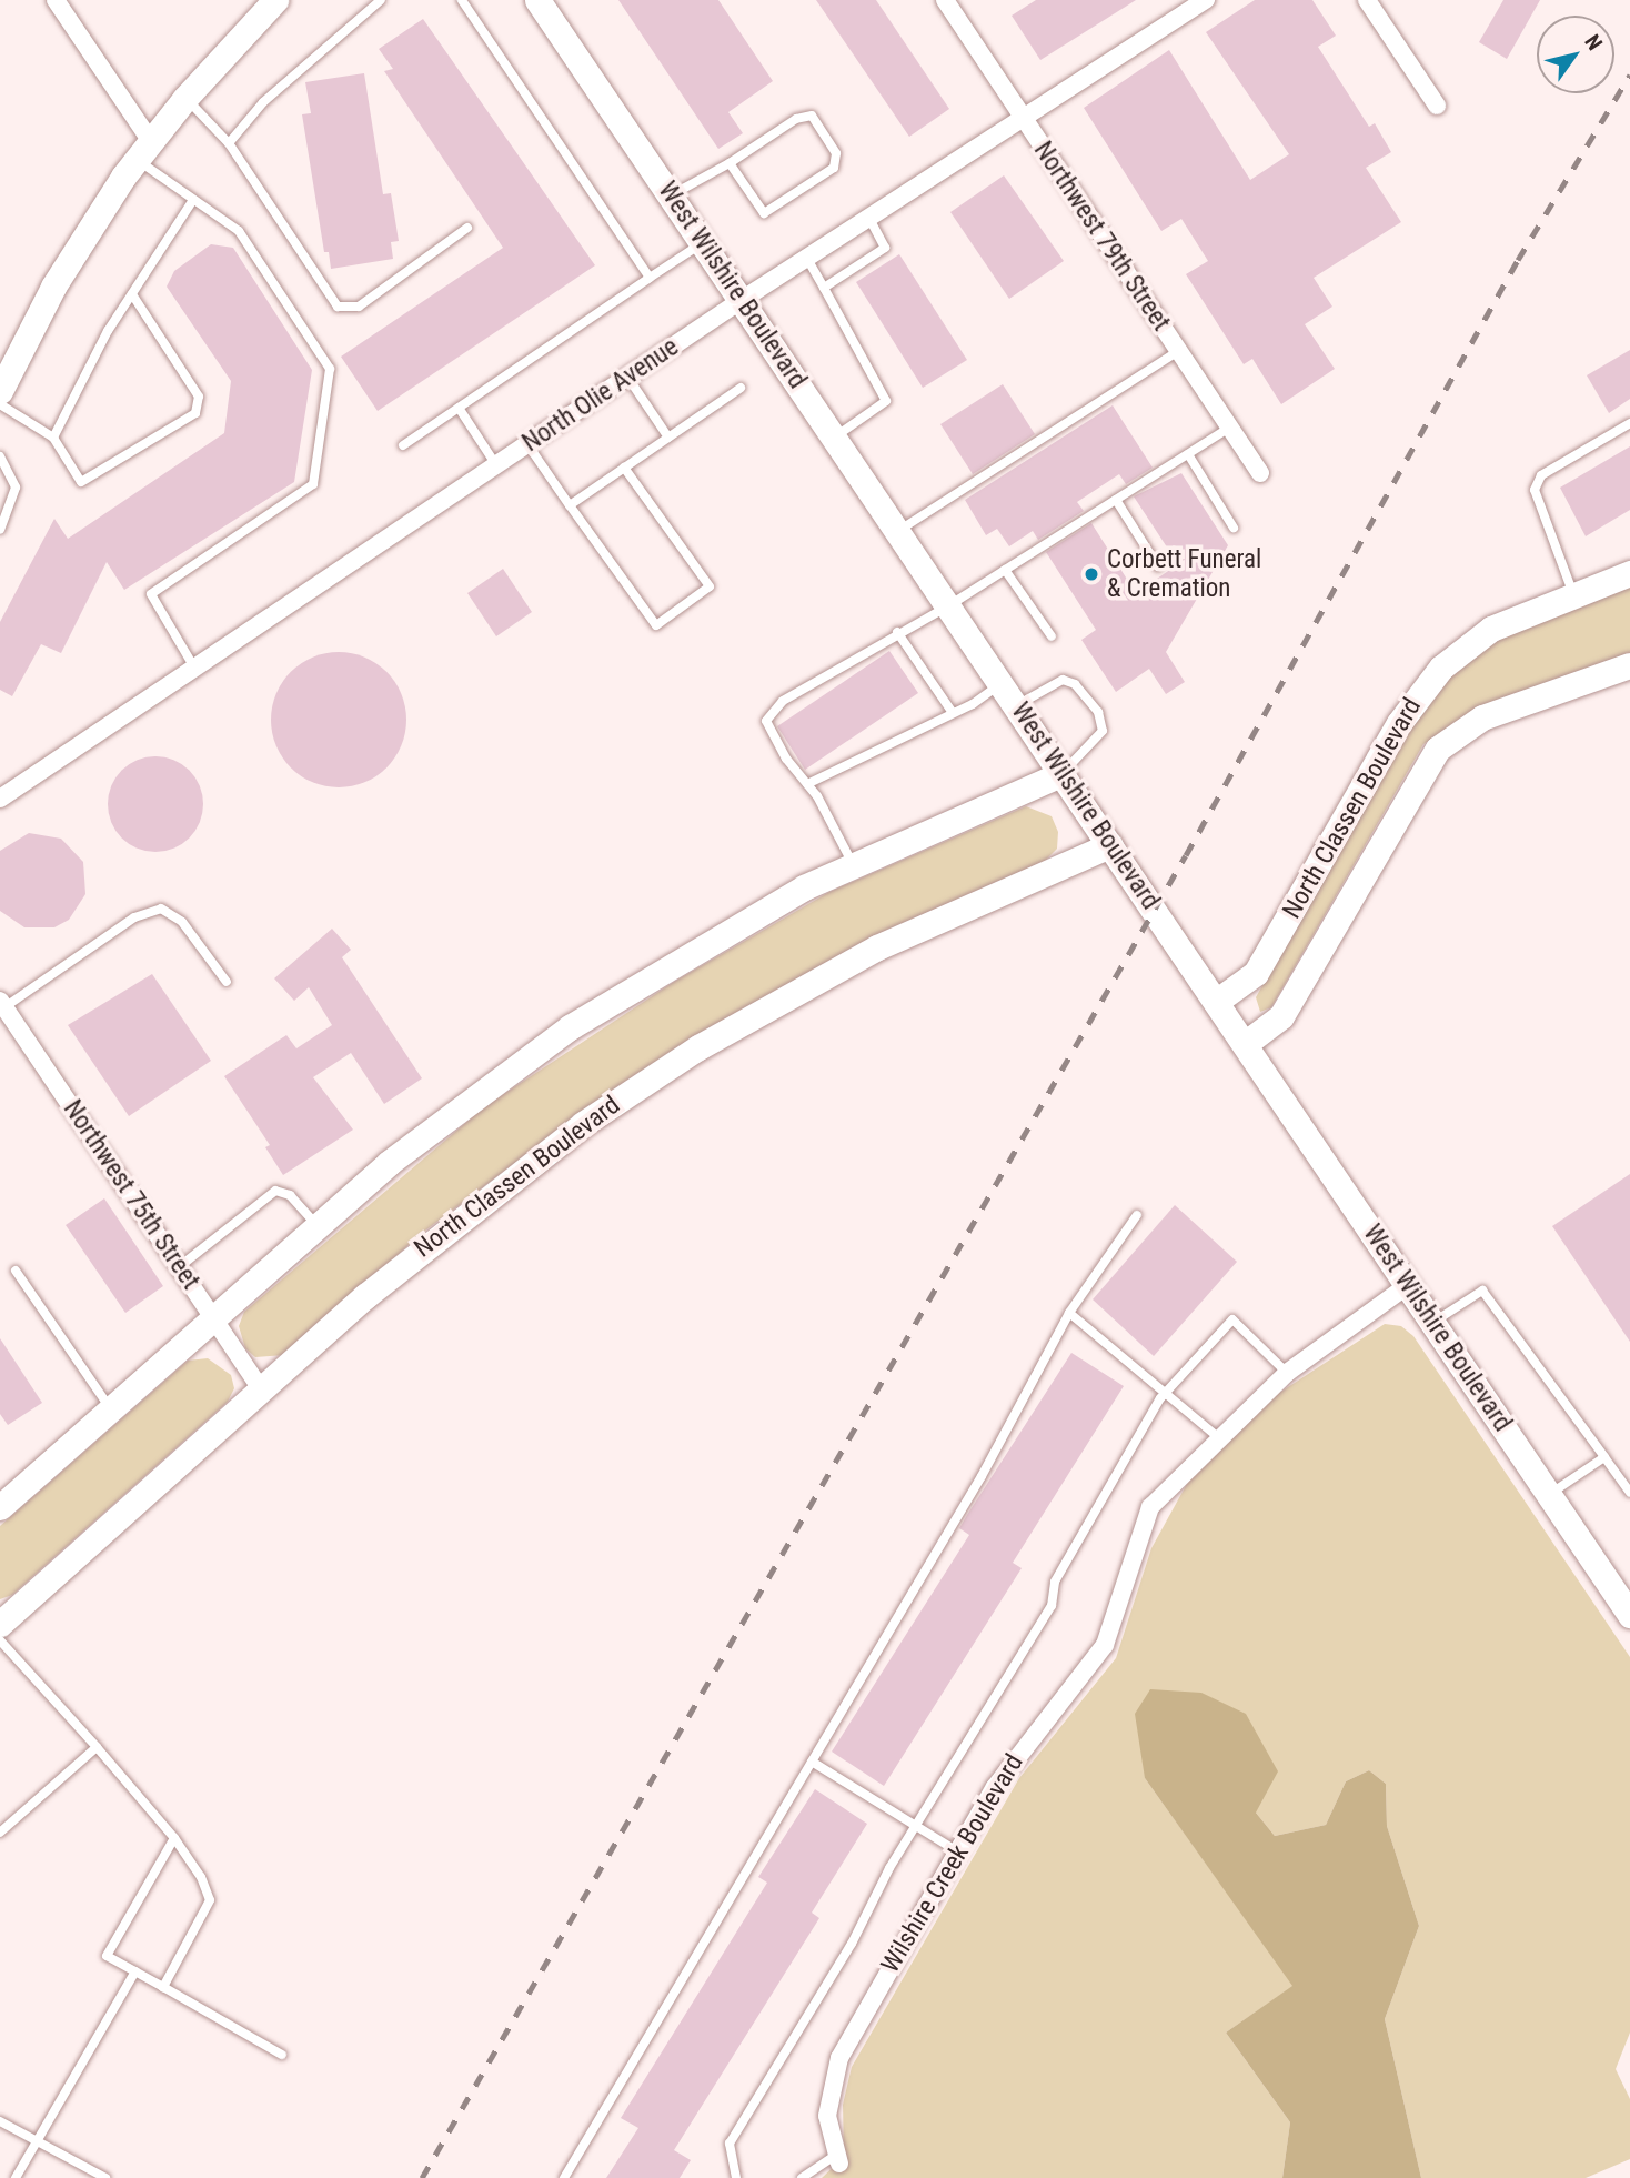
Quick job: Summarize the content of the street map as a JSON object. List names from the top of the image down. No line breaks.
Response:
{"streets":{"street":["Northwest 79th Street","West Wilshire Boulevard","North Olie Avenue","North Classen Boulevard","Northwest 75th Street","Wilshire Creek Boulevard"]},"crossings":[["Northwest 79th Street","North Olie Avenue"],["West Wilshire Boulevard","North Olie Avenue"],["West Wilshire Boulevard","North Classen Boulevard"],["West Wilshire Boulevard","Wilshire Creek Boulevard"],["North Classen Boulevard","Northwest 75th Street"]],"places":["Corbett Funeral & Cremation"],"north":"top right"}
